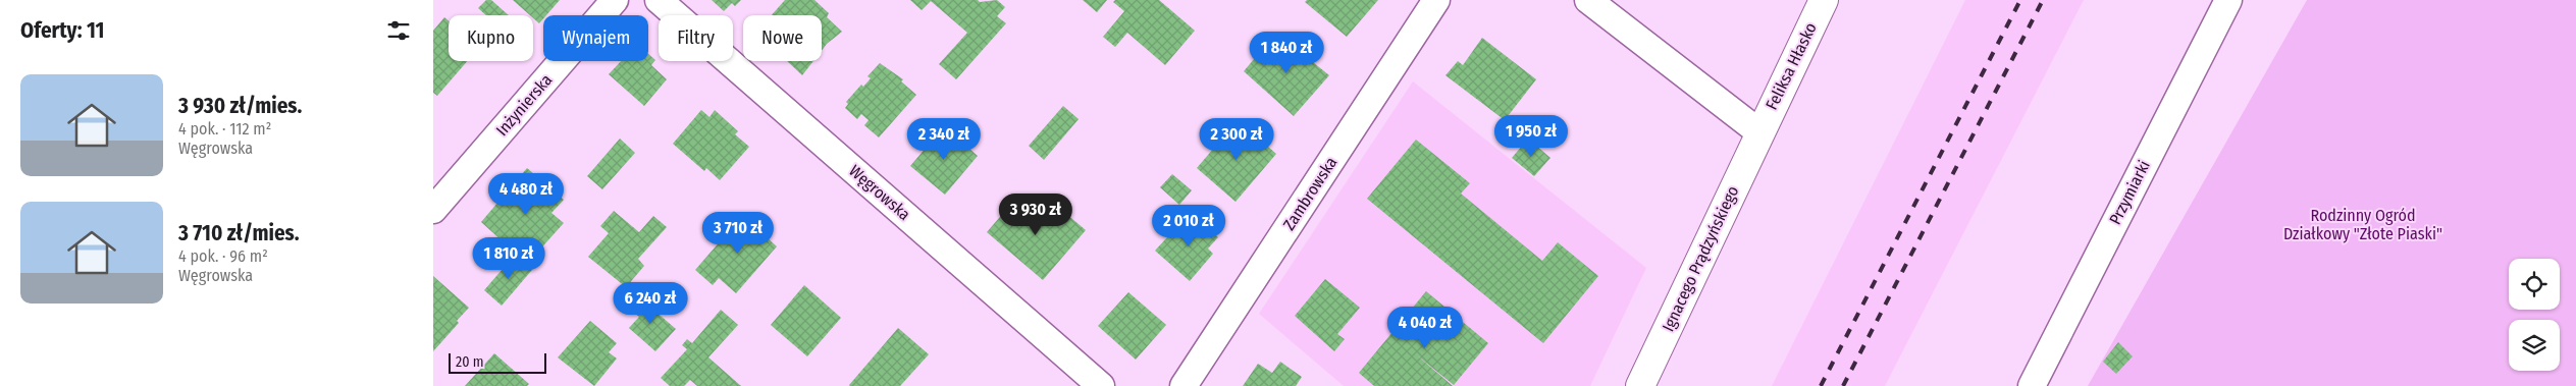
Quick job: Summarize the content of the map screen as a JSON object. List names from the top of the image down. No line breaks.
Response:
{"streets":{"street":["Feliksa Hłasko","Inżynierska","Węgrowska","Przymiarki","Zambrowska","Ignacego Prądzyńskiego"]},"crossings":[["Feliksa Hłasko","Ignacego Prądzyńskiego"]],"parks":["Rodzinny Ogród Działkowy \"Złote Piaski\""],"scale_bar":"20 m","page":{"heading":"Oferty: 11","chip":["Kupno","Wynajem","Filtry","Nowe"],"price":["1 840 zł","1 950 zł","2 340 zł","2 300 zł","4 480 zł","3 930 zł","2 010 zł","3 710 zł","1 810 zł","6 240 zł","4 040 zł"],"list":[{"name":"3 930 zł/mies.","note":"4 pok. · 112 m² · Węgrowska"},{"name":"3 710 zł/mies.","note":"4 pok. · 96 m² · Węgrowska"}],"scale":"20 m"}}
